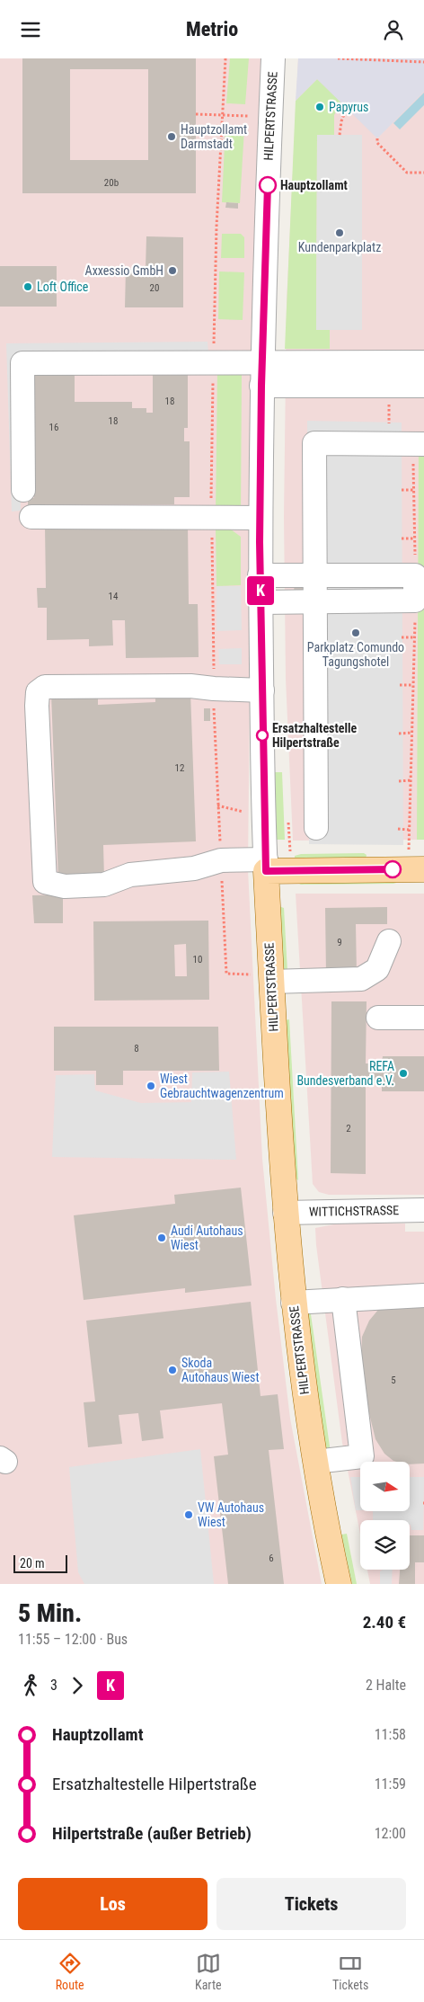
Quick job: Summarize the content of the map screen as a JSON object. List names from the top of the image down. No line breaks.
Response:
{"streets":{"main road":["HILPERTSTRASSE"],"street":["WITTICHSTRASSE"]},"crossings":[["HILPERTSTRASSE","WITTICHSTRASSE"]],"places":["Papyrus","Hauptzollamt Darmstadt","Hauptzollamt","Kundenparkplatz","Axxessio GmbH","Loft Office","Parkplatz Comundo Tagungshotel","Ersatzhaltestelle Hilpertstraße","REFA Bundesverband e.V.","Wiest Gebrauchtwagenzentrum","Audi Autohaus Wiest","Skoda Autohaus Wiest","VW Autohaus Wiest"],"lines":["bus line K"],"house_numbers":["20b","20","18","18","16","14","12","9","10","8","2","5","6"],"scale_bar":"20 m","north":"right","page":{"header":"Metrio","on_map":"K","scale":"20 m","heading":["5 Min.","11:55 – 12:00 · Bus","2.40 €"],"legs":["3","K","2 Halte"],"list":[{"name":"Hauptzollamt","value":"11:58"},{"name":"Ersatzhaltestelle Hilpertstraße","value":"11:59"},{"name":"Hilpertstraße (außer Betrieb)","value":"12:00"}],"buttons":["Los","Tickets"],"tabs":["Route","Karte","Tickets"]}}
